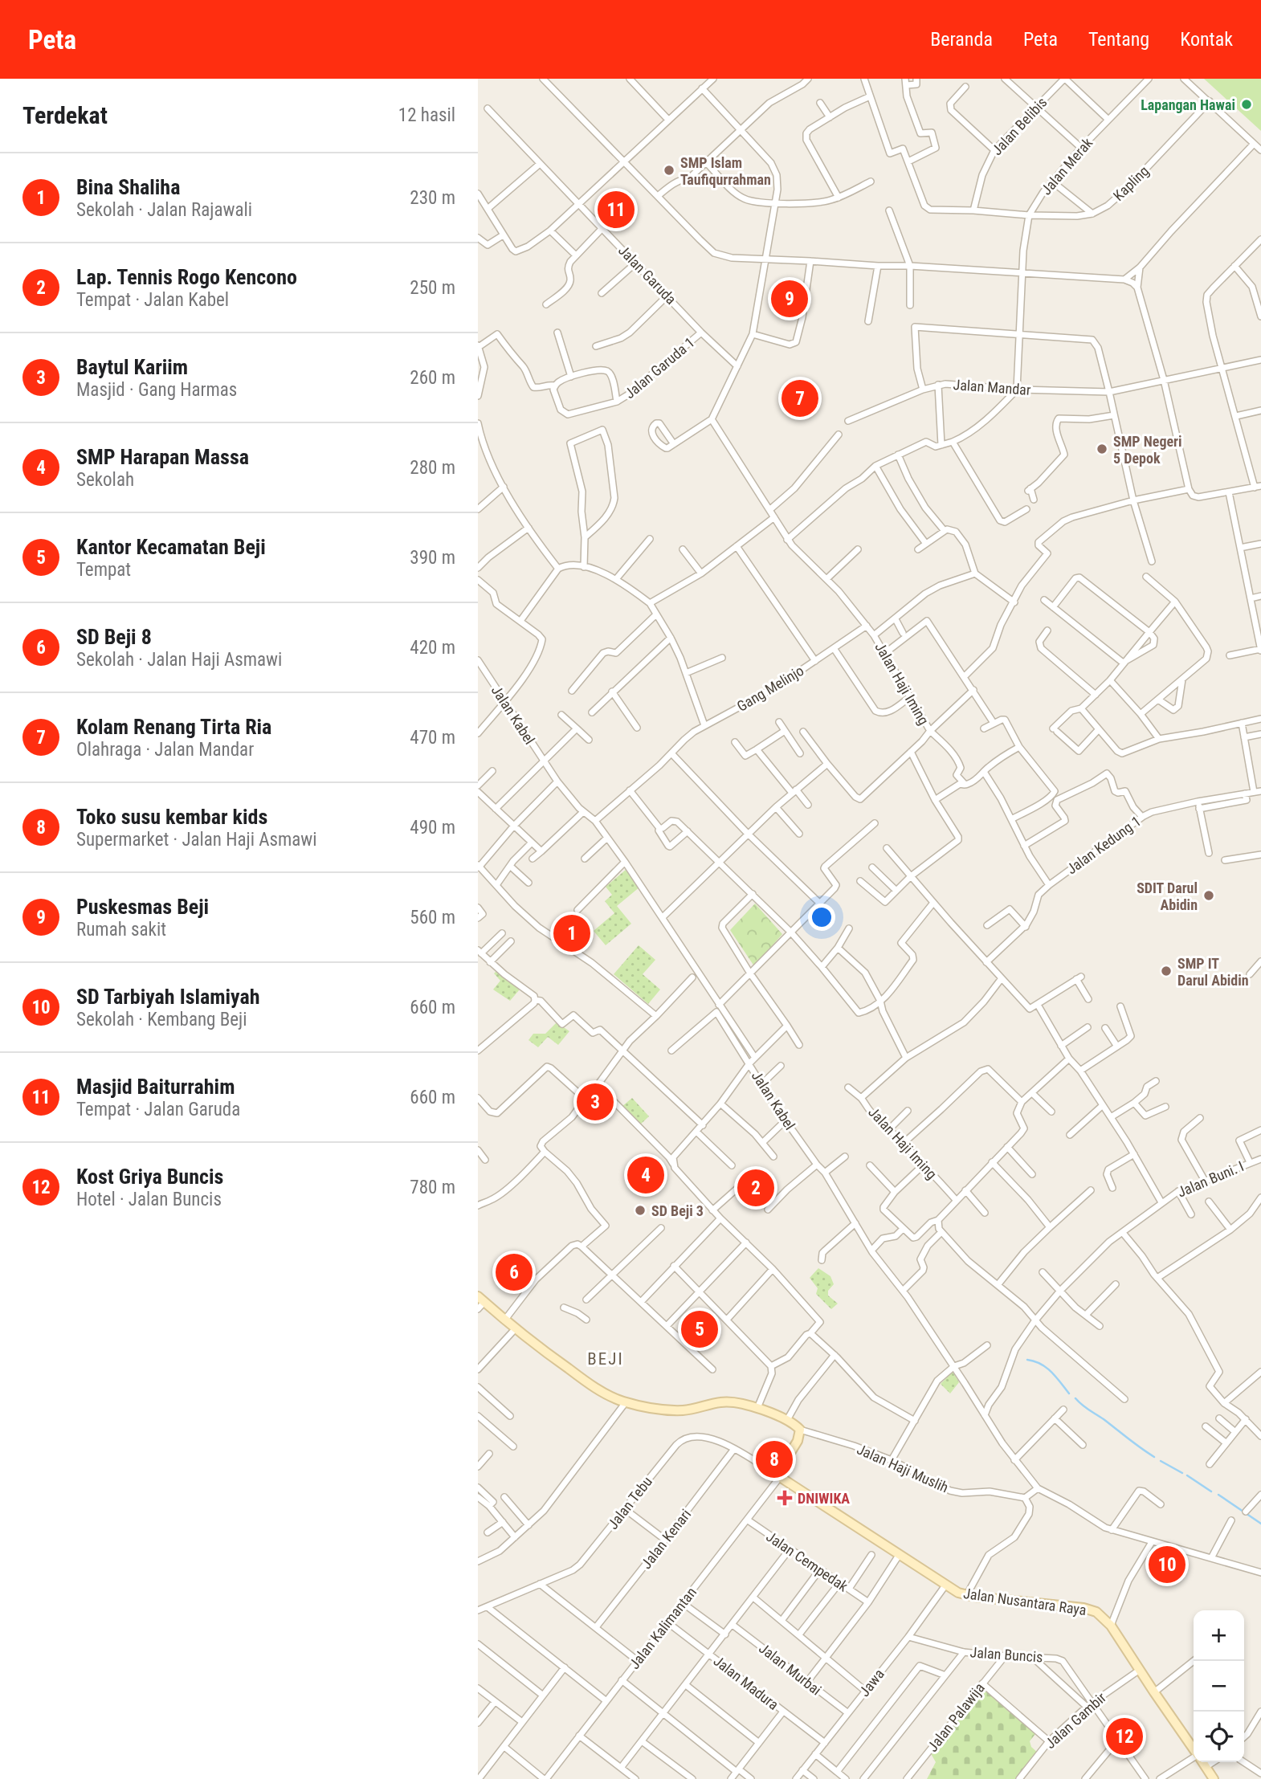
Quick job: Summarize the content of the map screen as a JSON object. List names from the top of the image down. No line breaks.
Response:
{"streets":{"street":["Jalan Belibis","Jalan Merak","Kapling","Jalan Garuda","Jalan Garuda 1","Jalan Mandar","Jalan Haji Iming","Gang Melinjo","Jalan Kabel","Jalan Kedung 1","Jalan Buni. I","Jalan Haji Muslih","Jalan Tebu","Jalan Kenari","Jalan Cempedak","Jalan Nusantara Raya","Jalan Kalimantan","Jalan Buncis","Jalan Murbai","Jalan Madura","Jawa","Jalan Palawija","Jalan Gambir"]},"crossings":[["Jalan Belibis","Kapling"],["Jalan Merak","Kapling"],["Jalan Merak","Jalan Mandar"],["Jalan Garuda","Jalan Garuda 1"],["Jalan Haji Iming","Gang Melinjo"],["Gang Melinjo","Jalan Kabel"],["Jalan Kabel","Jalan Buni. I"],["Jalan Tebu","Jalan Kenari"],["Jalan Tebu","Jalan Nusantara Raya"],["Jalan Tebu","Jalan Kalimantan"],["Jalan Cempedak","Jalan Kalimantan"],["Jalan Nusantara Raya","Jalan Kalimantan"],["Jalan Nusantara Raya","Jawa"],["Jalan Nusantara Raya","Jalan Gambir"],["Jalan Kalimantan","Jalan Madura"],["Jalan Buncis","Jawa"],["Jalan Buncis","Jalan Palawija"],["Jalan Buncis","Jalan Gambir"],["Jalan Murbai","Jawa"],["Jalan Madura","Jawa"]],"districts":["BEJI"],"places":{"other":["Lapangan Hawai","SMP Islam Taufiqurrahman","SMP Negeri 5 Depok","SDIT Darul Abidin","SMP IT Darul Abidin","SD Beji 3"],"health":["DNIWIKA"]},"page":{"header":"Peta","nav":["Beranda","Peta","Tentang","Kontak"],"heading":["Terdekat","12 hasil"],"list":[{"mark":"1","name":"Bina Shaliha","note":"Sekolah · Jalan Rajawali","value":"230 m"},{"mark":"2","name":"Lap. Tennis Rogo Kencono","note":"Tempat · Jalan Kabel","value":"250 m"},{"mark":"3","name":"Baytul Kariim","note":"Masjid · Gang Harmas","value":"260 m"},{"mark":"4","name":"SMP Harapan Massa","note":"Sekolah","value":"280 m"},{"mark":"5","name":"Kantor Kecamatan Beji","note":"Tempat","value":"390 m"},{"mark":"6","name":"SD Beji 8","note":"Sekolah · Jalan Haji Asmawi","value":"420 m"},{"mark":"7","name":"Kolam Renang Tirta Ria","note":"Olahraga · Jalan Mandar","value":"470 m"},{"mark":"8","name":"Toko susu kembar kids","note":"Supermarket · Jalan Haji Asmawi","value":"490 m"},{"mark":"9","name":"Puskesmas Beji","note":"Rumah sakit","value":"560 m"},{"mark":"10","name":"SD Tarbiyah Islamiyah","note":"Sekolah · Kembang Beji","value":"660 m"},{"mark":"11","name":"Masjid Baiturrahim","note":"Tempat · Jalan Garuda","value":"660 m"},{"mark":"12","name":"Kost Griya Buncis","note":"Hotel · Jalan Buncis","value":"780 m"}],"pins":["11","9","7","1","3","4","2","6","5","8","10","12"],"map_buttons":["+","−"]}}
